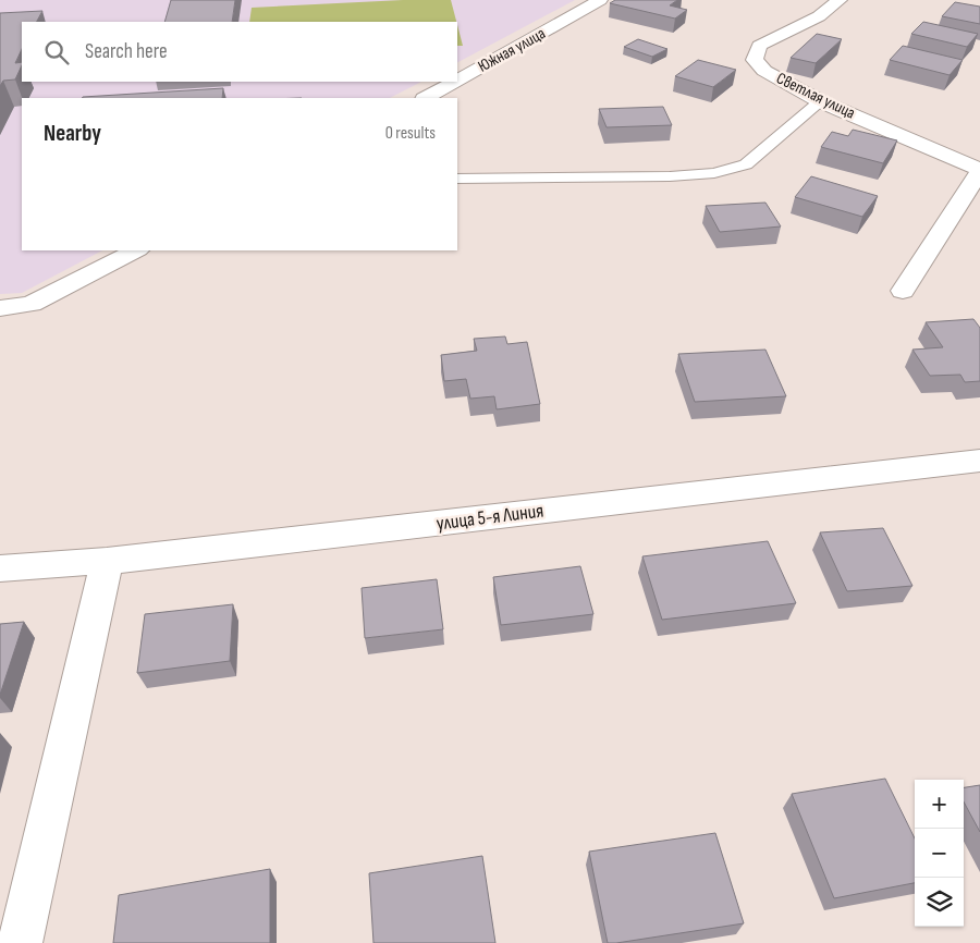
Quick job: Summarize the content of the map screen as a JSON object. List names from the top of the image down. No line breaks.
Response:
{"streets":{"street":["Южная улица","Светлая улица","улица 5-я Линия"]},"page":{"search":"Search here","heading":["Nearby","0 results"],"map_buttons":["+","−"]}}
